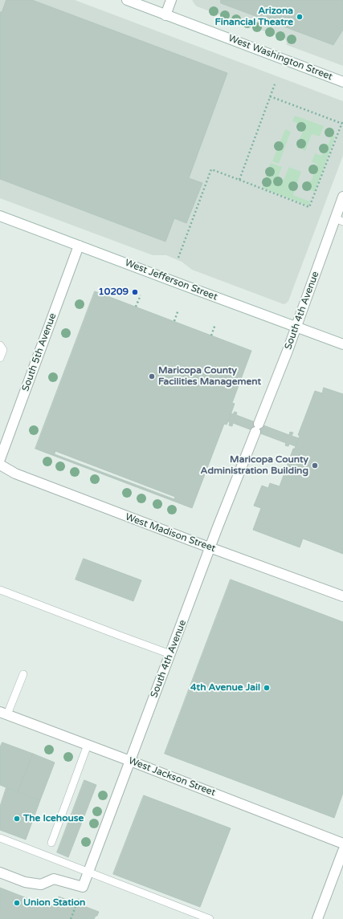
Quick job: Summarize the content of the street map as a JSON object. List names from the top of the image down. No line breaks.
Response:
{"streets":{"street":["West Washington Street","West Jefferson Street","South 4th Avenue","South 5th Avenue","West Madison Street","West Jackson Street"]},"crossings":[["West Jefferson Street","South 4th Avenue"],["West Jefferson Street","South 5th Avenue"],["South 4th Avenue","West Madison Street"],["South 4th Avenue","West Jackson Street"]],"places":["Arizona Financial Theatre","10209","Maricopa County Facilities Management","Maricopa County Administration Building","4th Avenue Jail","The Icehouse","Union Station"]}
